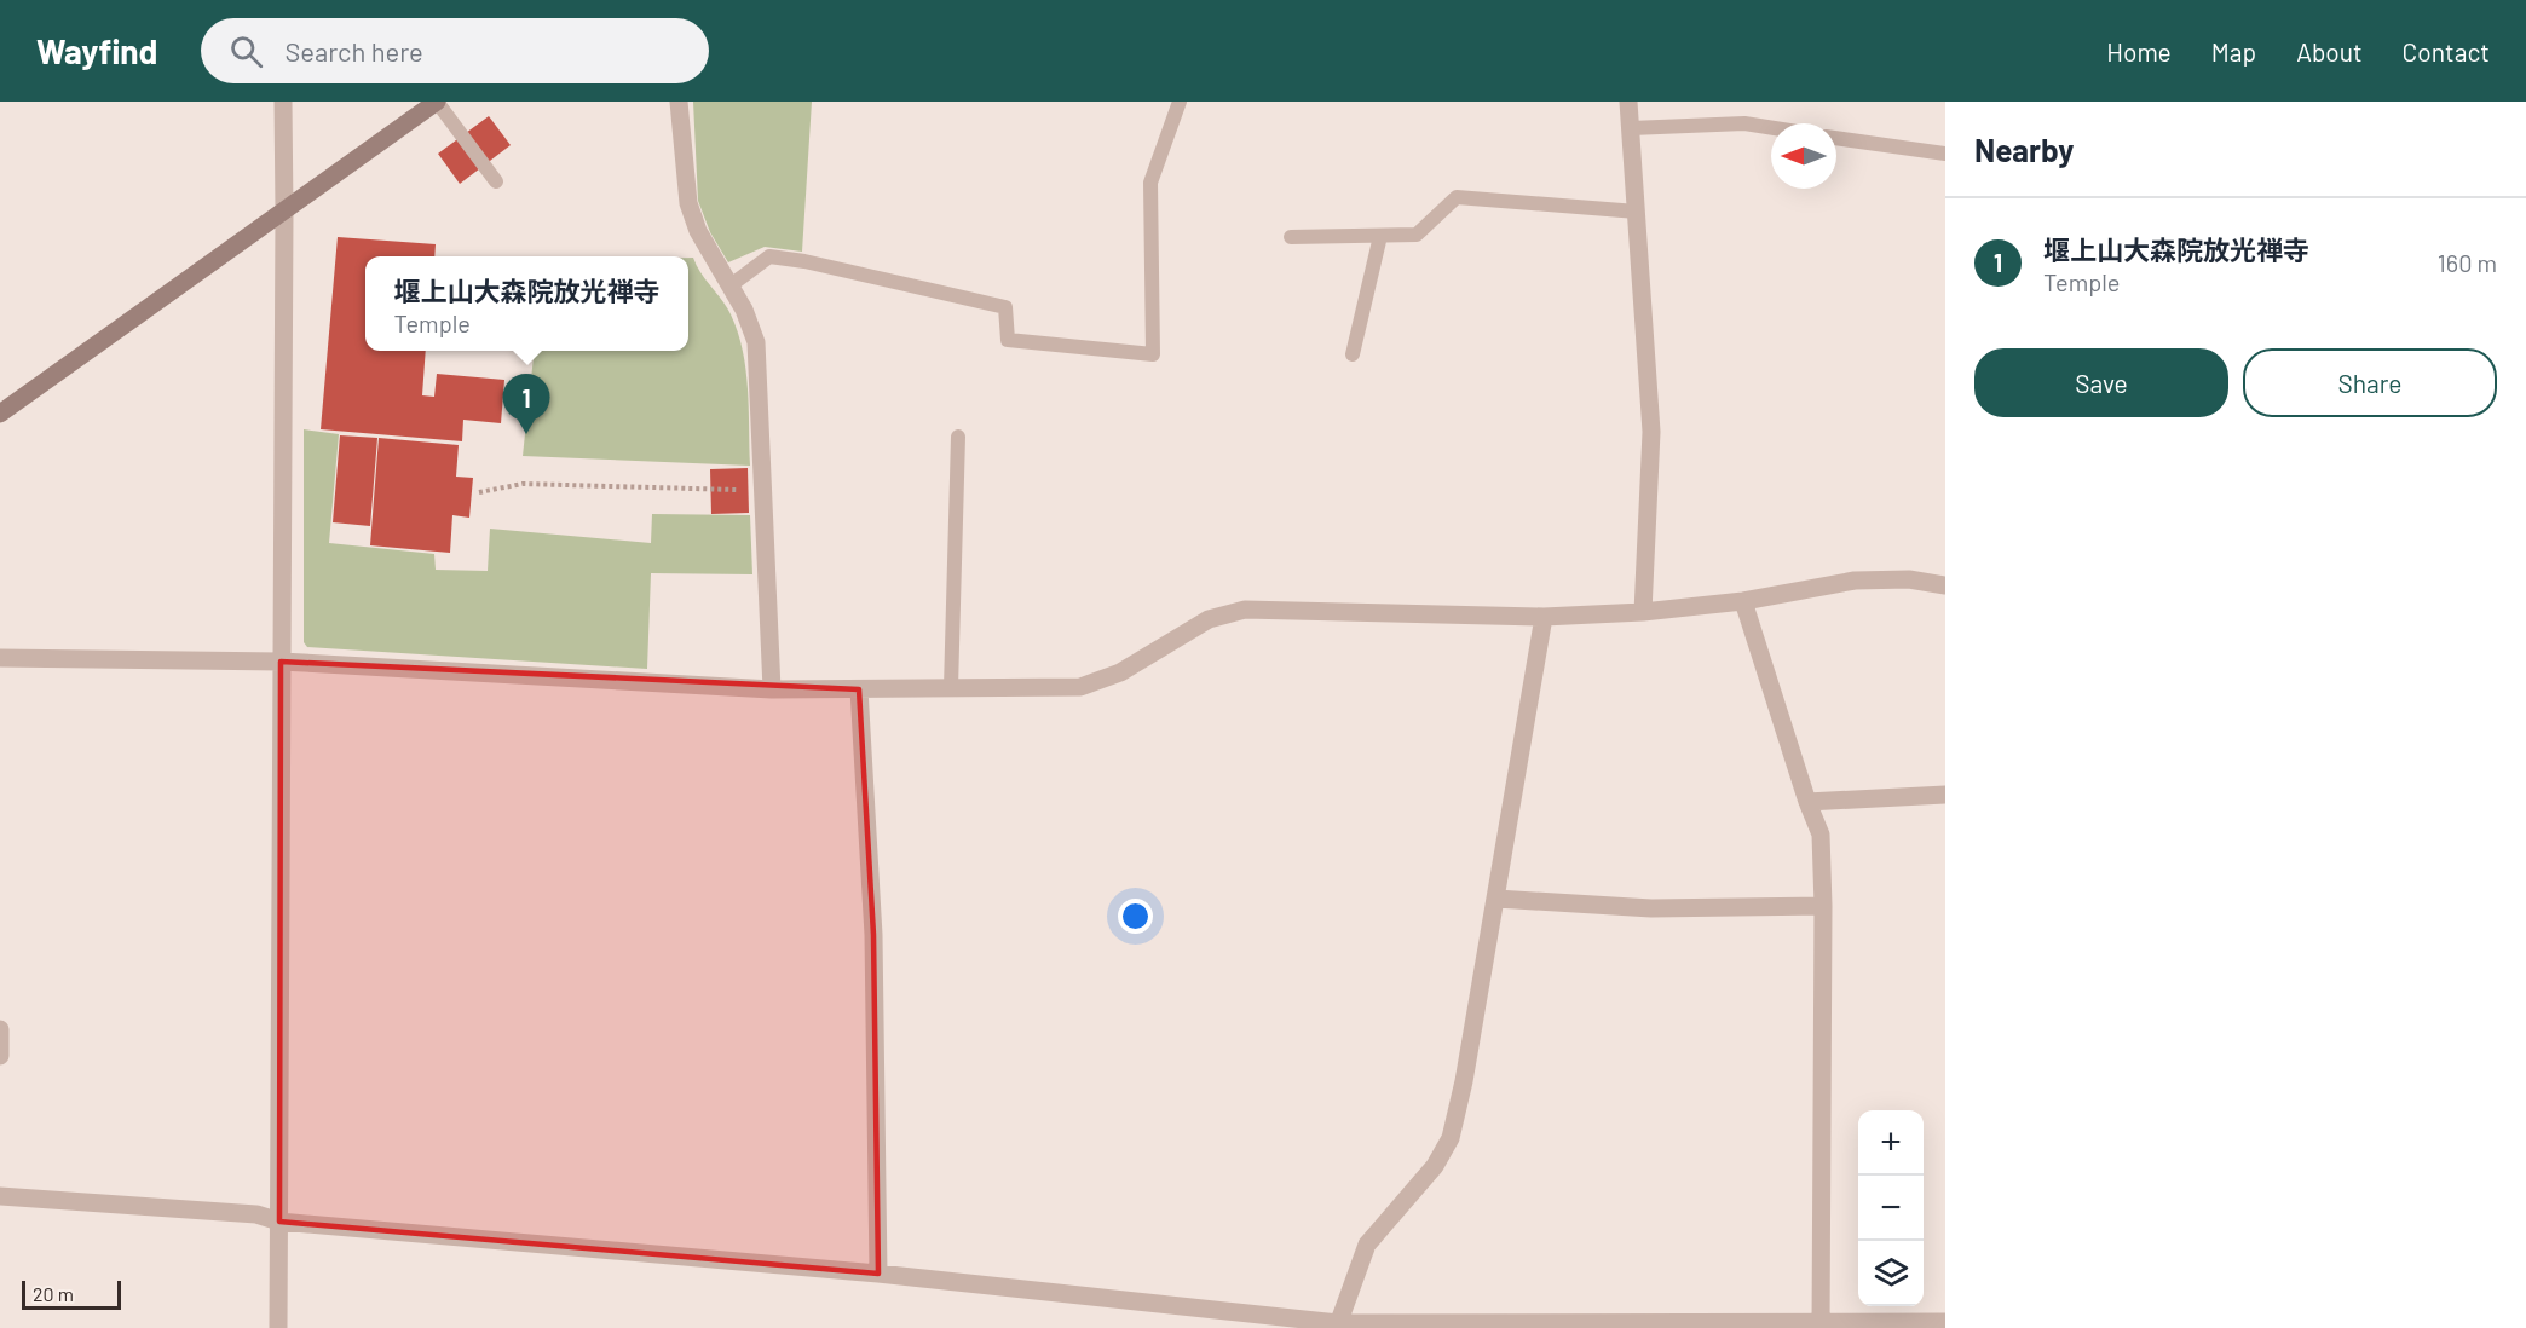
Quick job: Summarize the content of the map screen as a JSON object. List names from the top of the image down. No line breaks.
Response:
{"scale_bar":"20 m","north":"left","page":{"header":"Wayfind","search":"Search here","nav":["Home","Map","About","Contact"],"heading":"Nearby","list":[{"mark":"1","name":"堰上山大森院放光禅寺","note":"Temple","value":"160 m"}],"popup":["堰上山大森院放光禅寺","Temple"],"buttons":["Save","Share"],"pins":"1","map_buttons":["+","−"],"scale":"20 m"}}
